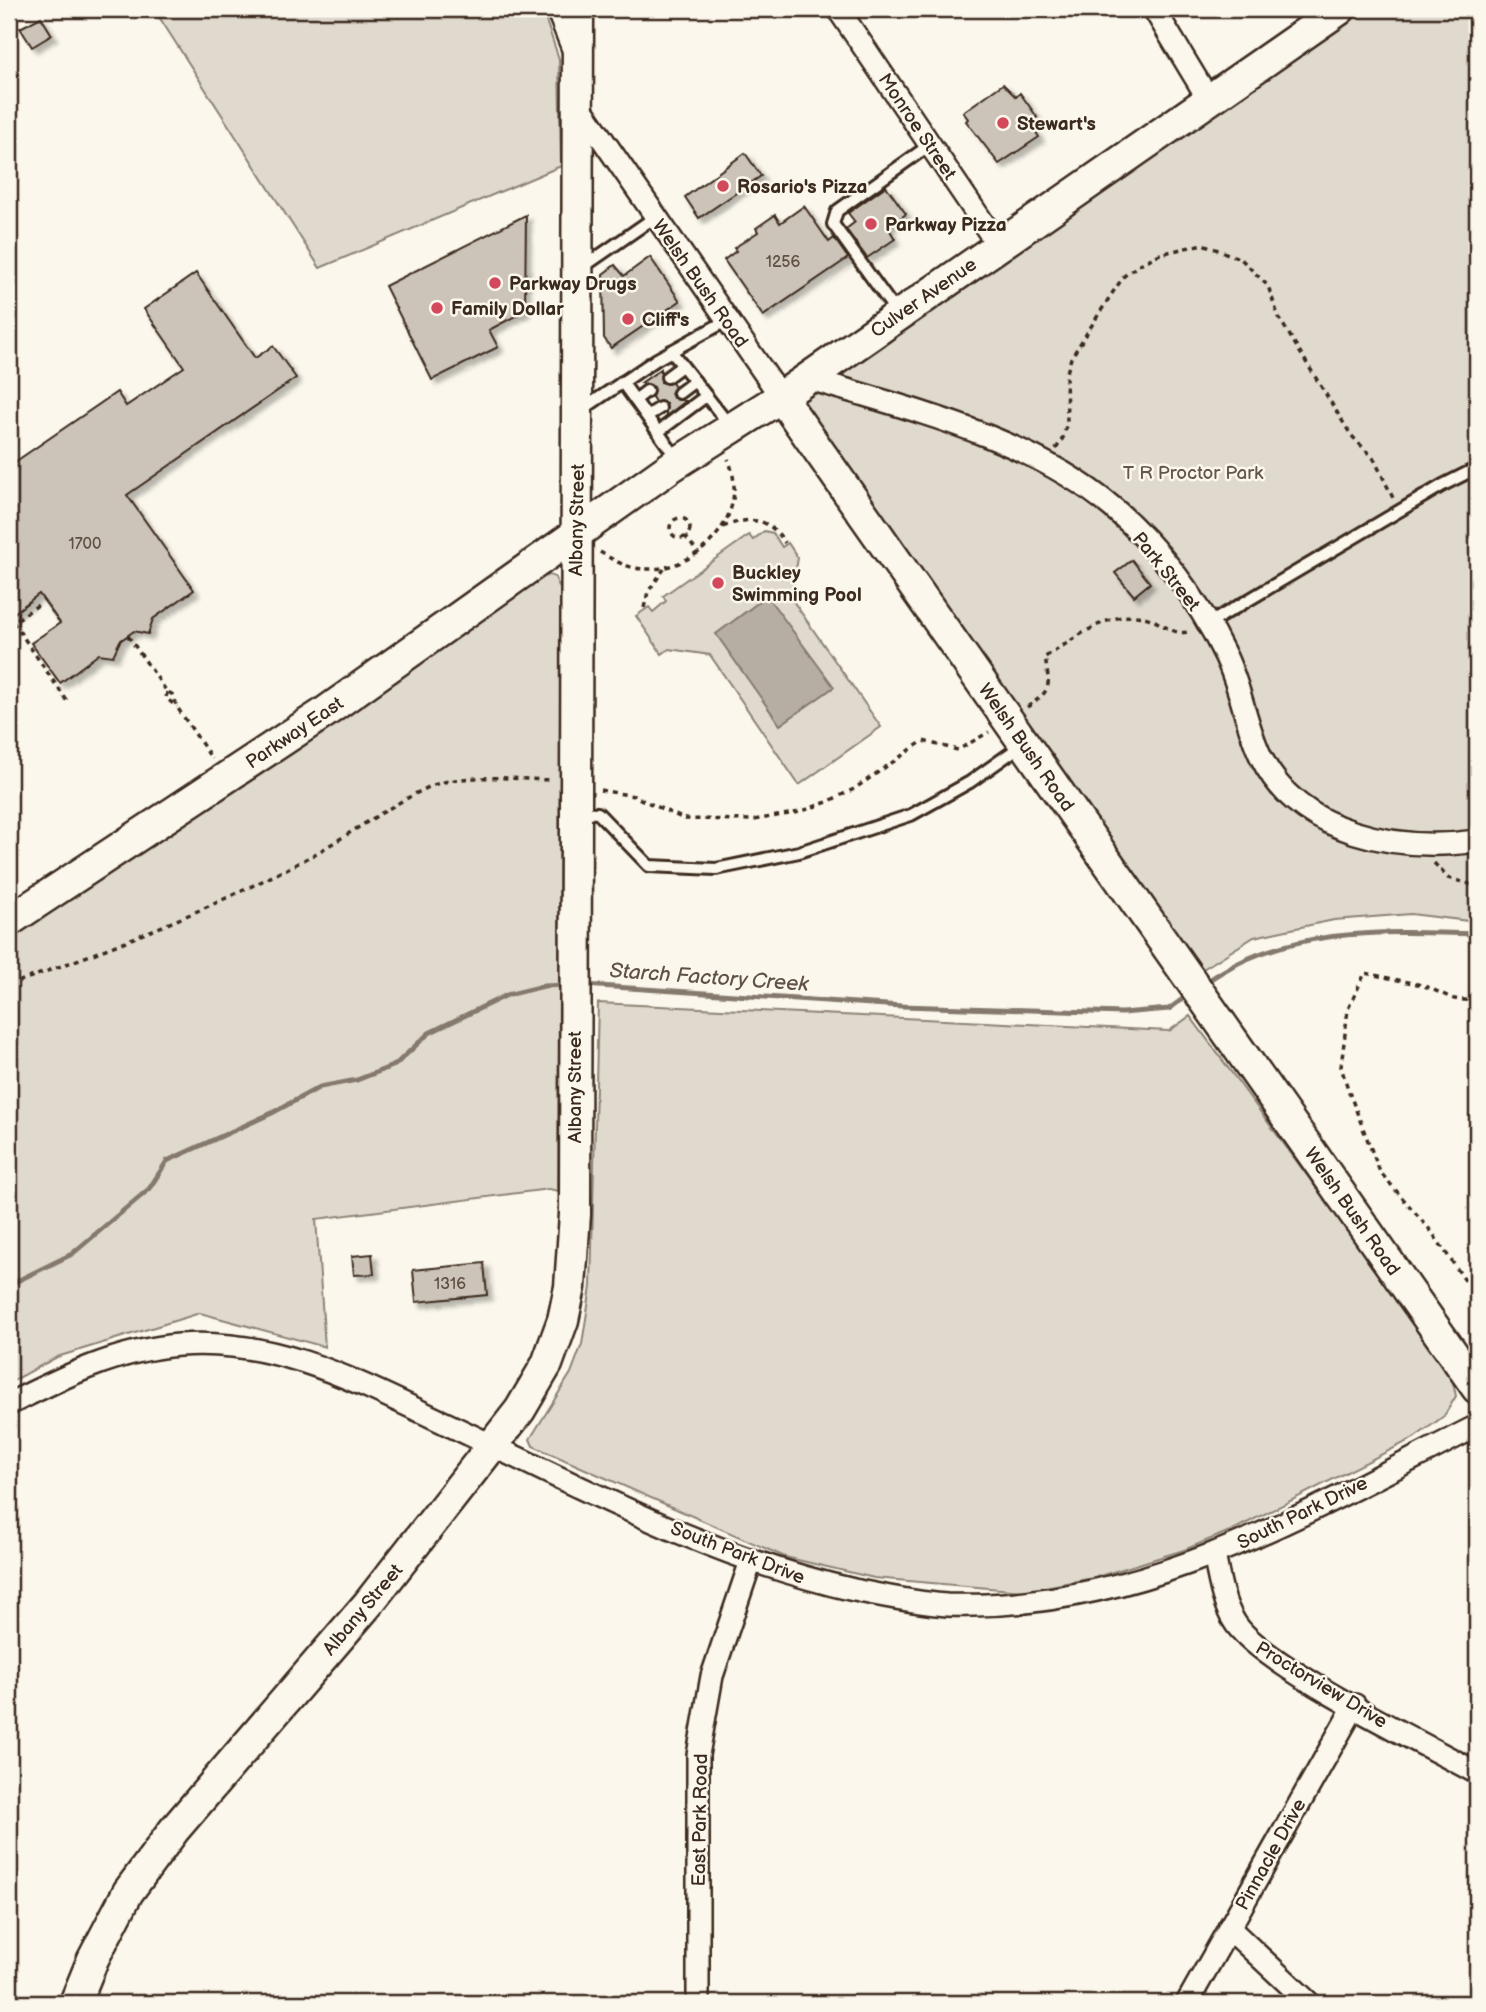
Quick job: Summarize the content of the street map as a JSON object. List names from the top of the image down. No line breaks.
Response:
{"streets":{"street":["Monroe Street","Welsh Bush Road","Culver Avenue","Albany Street","Park Street","Parkway East","South Park Drive","Proctorview Drive","East Park Road","Pinnacle Drive"]},"crossings":[["Monroe Street","Culver Avenue"],["Welsh Bush Road","Culver Avenue"],["Welsh Bush Road","Albany Street"],["Culver Avenue","Albany Street"],["Culver Avenue","Park Street"],["Culver Avenue","Parkway East"],["Albany Street","Parkway East"],["Albany Street","South Park Drive"],["South Park Drive","Proctorview Drive"],["South Park Drive","East Park Road"],["Proctorview Drive","Pinnacle Drive"]],"water":["Starch Factory Creek"],"parks":["T R Proctor Park"],"places":["Stewart's","Rosario's Pizza","Parkway Pizza","Parkway Drugs","Family Dollar","Cliff's","Buckley Swimming Pool"],"house_numbers":["1256","1700","1316"]}
